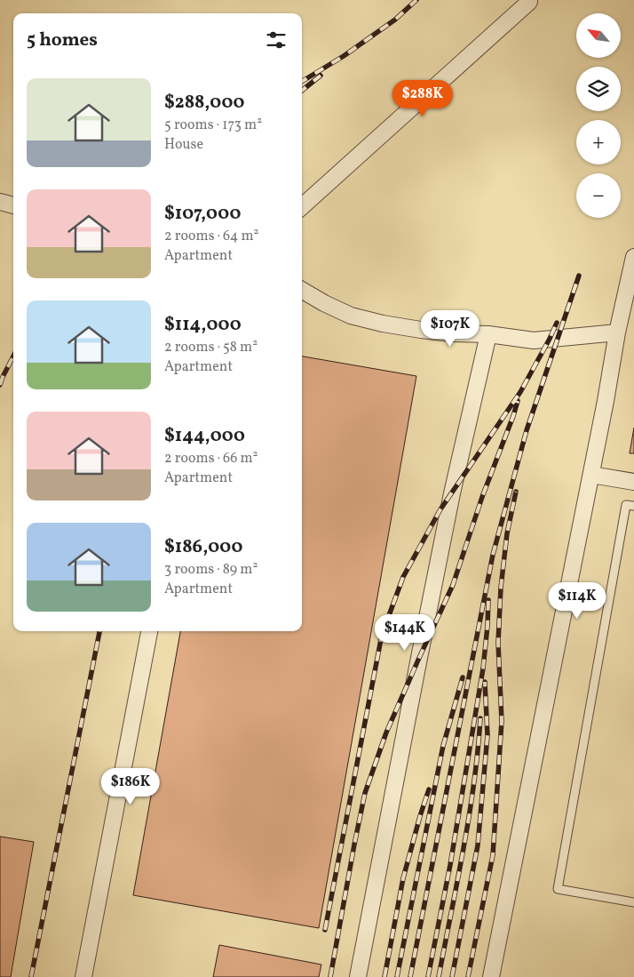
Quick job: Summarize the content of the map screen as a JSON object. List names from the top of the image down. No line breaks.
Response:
{"north":"top left","page":{"map_buttons":["+","−"],"heading":"5 homes","list":[{"name":"$288,000","note":"5 rooms · 173 m² · House"},{"name":"$107,000","note":"2 rooms · 64 m² · Apartment"},{"name":"$114,000","note":"2 rooms · 58 m² · Apartment"},{"name":"$144,000","note":"2 rooms · 66 m² · Apartment"},{"name":"$186,000","note":"3 rooms · 89 m² · Apartment"}],"price":["$288K","$107K","$114K","$144K","$186K"]}}
